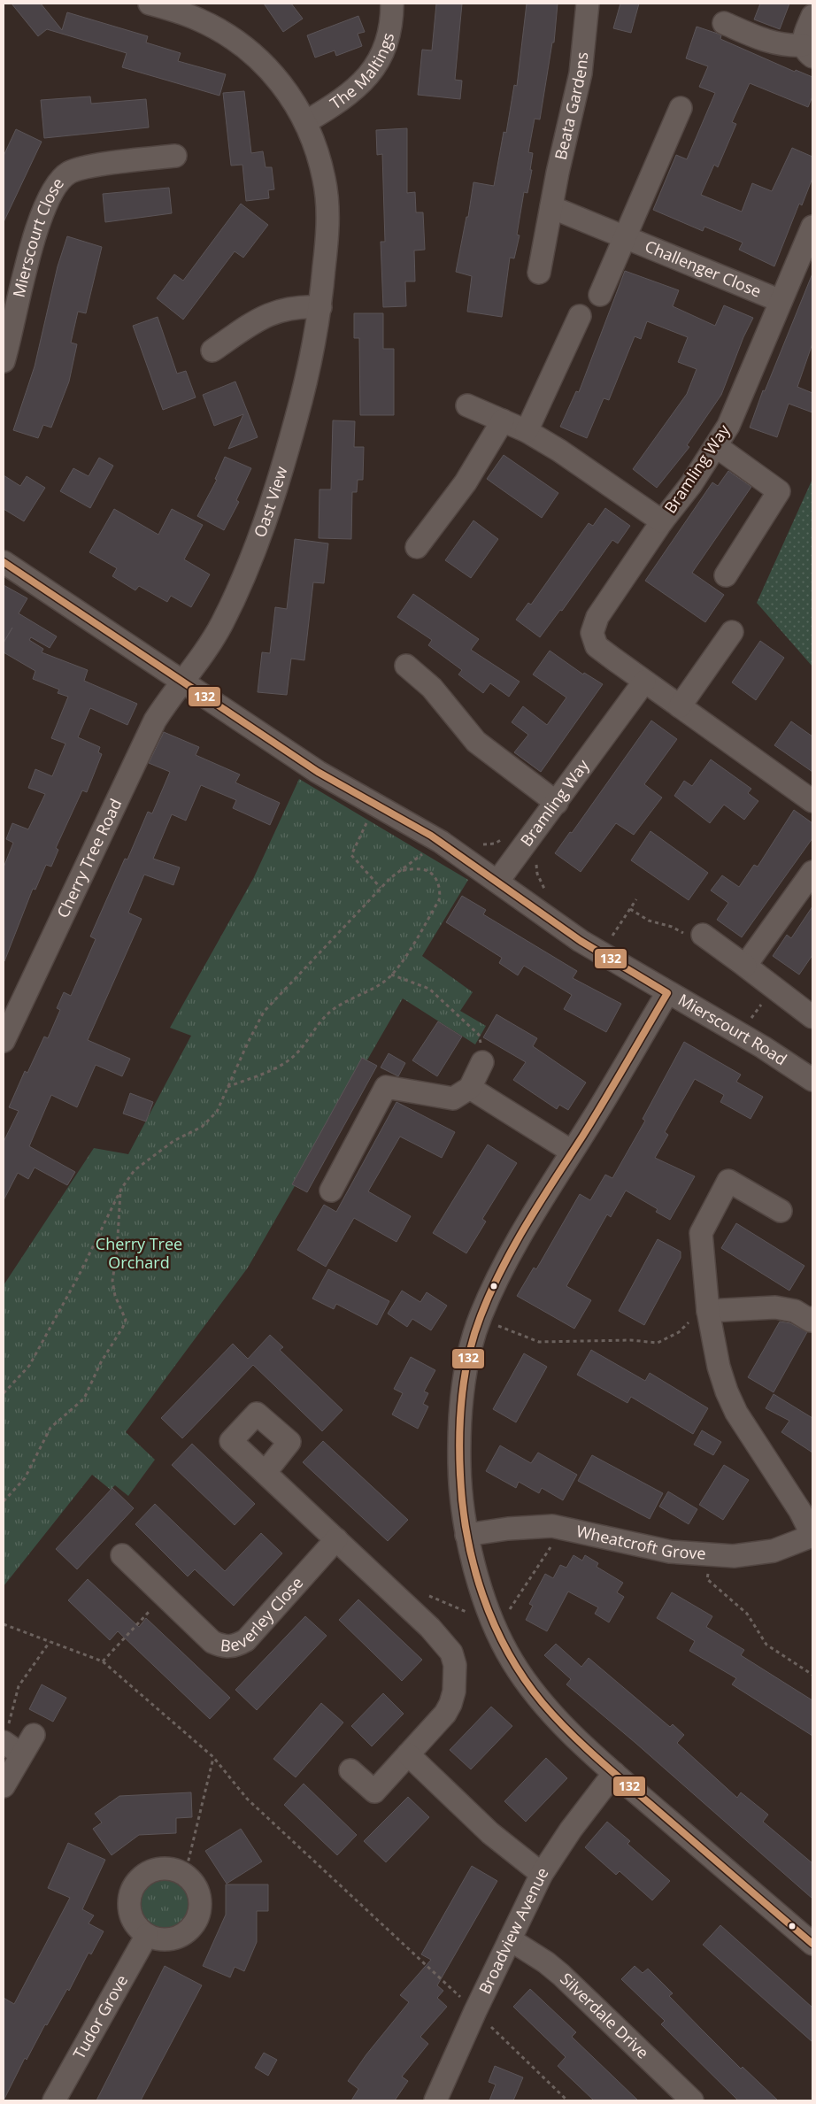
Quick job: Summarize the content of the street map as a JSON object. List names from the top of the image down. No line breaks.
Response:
{"streets":{"street":["The Maltings","Beata Gardens","Mierscourt Close","Challenger Close","Bramling Way","Oast View","Cherry Tree Road","Mierscourt Road","Wheatcroft Grove","Beverley Close","Broadview Avenue","Silverdale Drive","Tudor Grove"]},"crossings":[["The Maltings","Oast View"],["Challenger Close","Bramling Way"],["Bramling Way","Mierscourt Road"],["Oast View","Cherry Tree Road"],["Oast View","Mierscourt Road"],["Cherry Tree Road","Mierscourt Road"],["Broadview Avenue","Silverdale Drive"]],"parks":["Cherry Tree Orchard"],"lines":["transit line 132"]}
